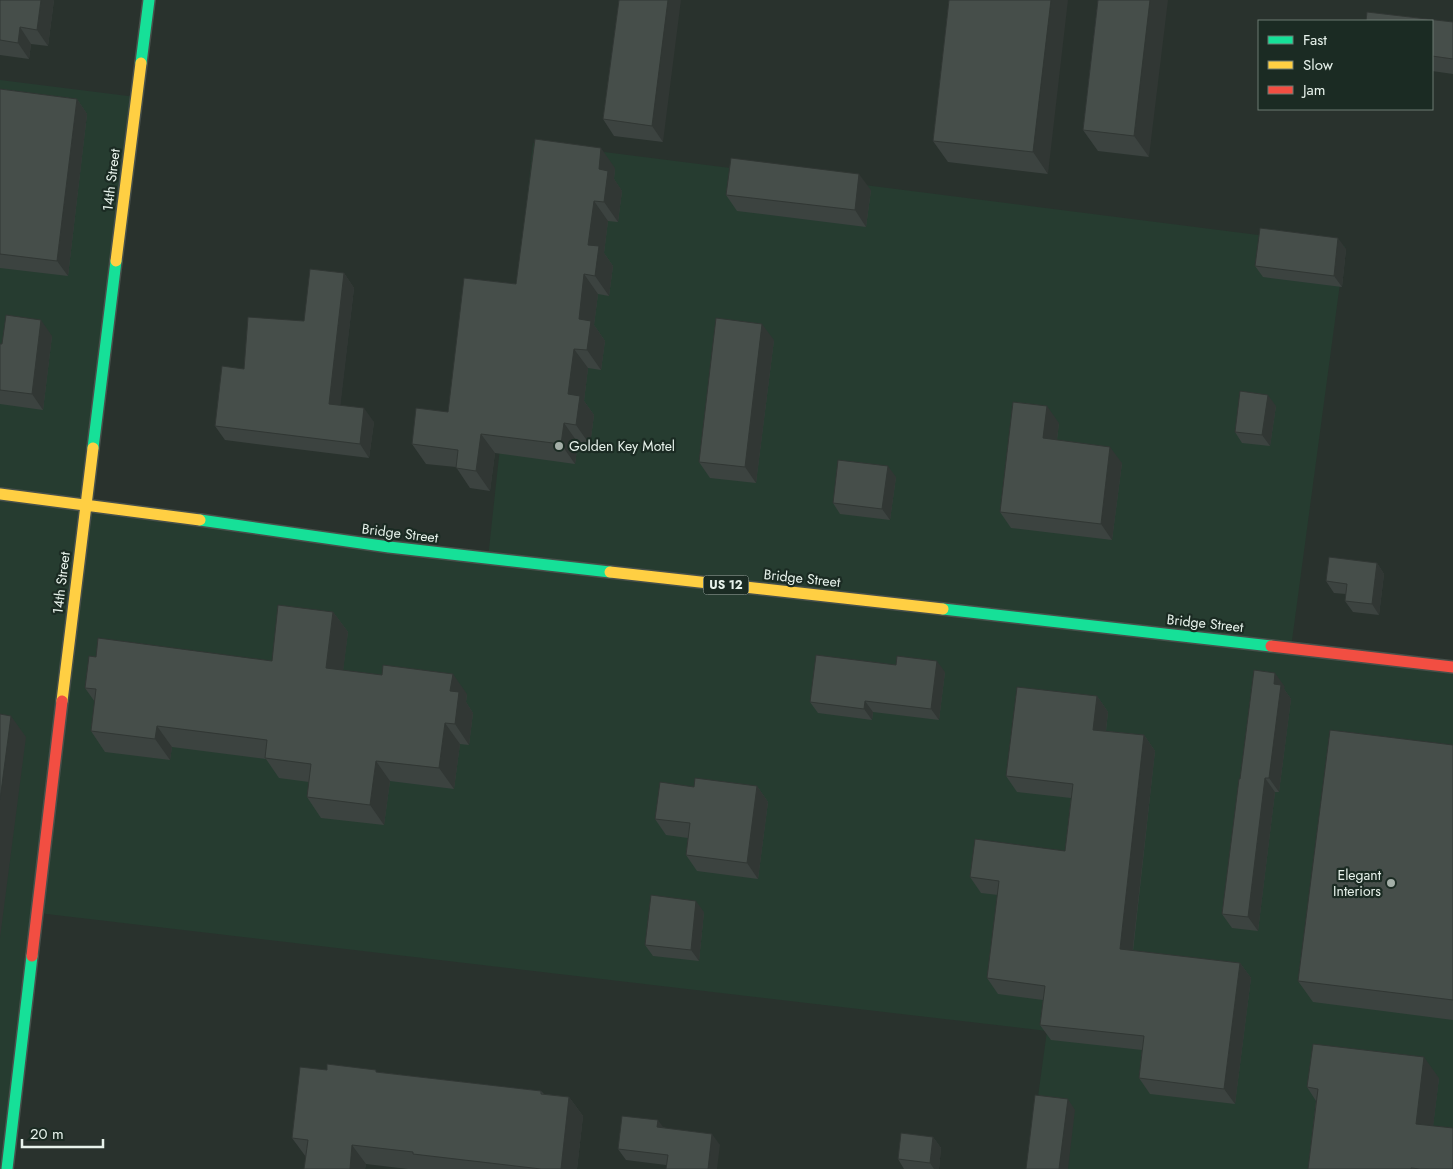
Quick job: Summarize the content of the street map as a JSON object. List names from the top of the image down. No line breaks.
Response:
{"streets":{"main road":["14th Street","Bridge Street","US 12"]},"crossings":[["14th Street","Bridge Street"]],"places":["Golden Key Motel","Elegant Interiors"],"legend":["Fast","Slow","Jam"],"scale_bar":"20 m"}
